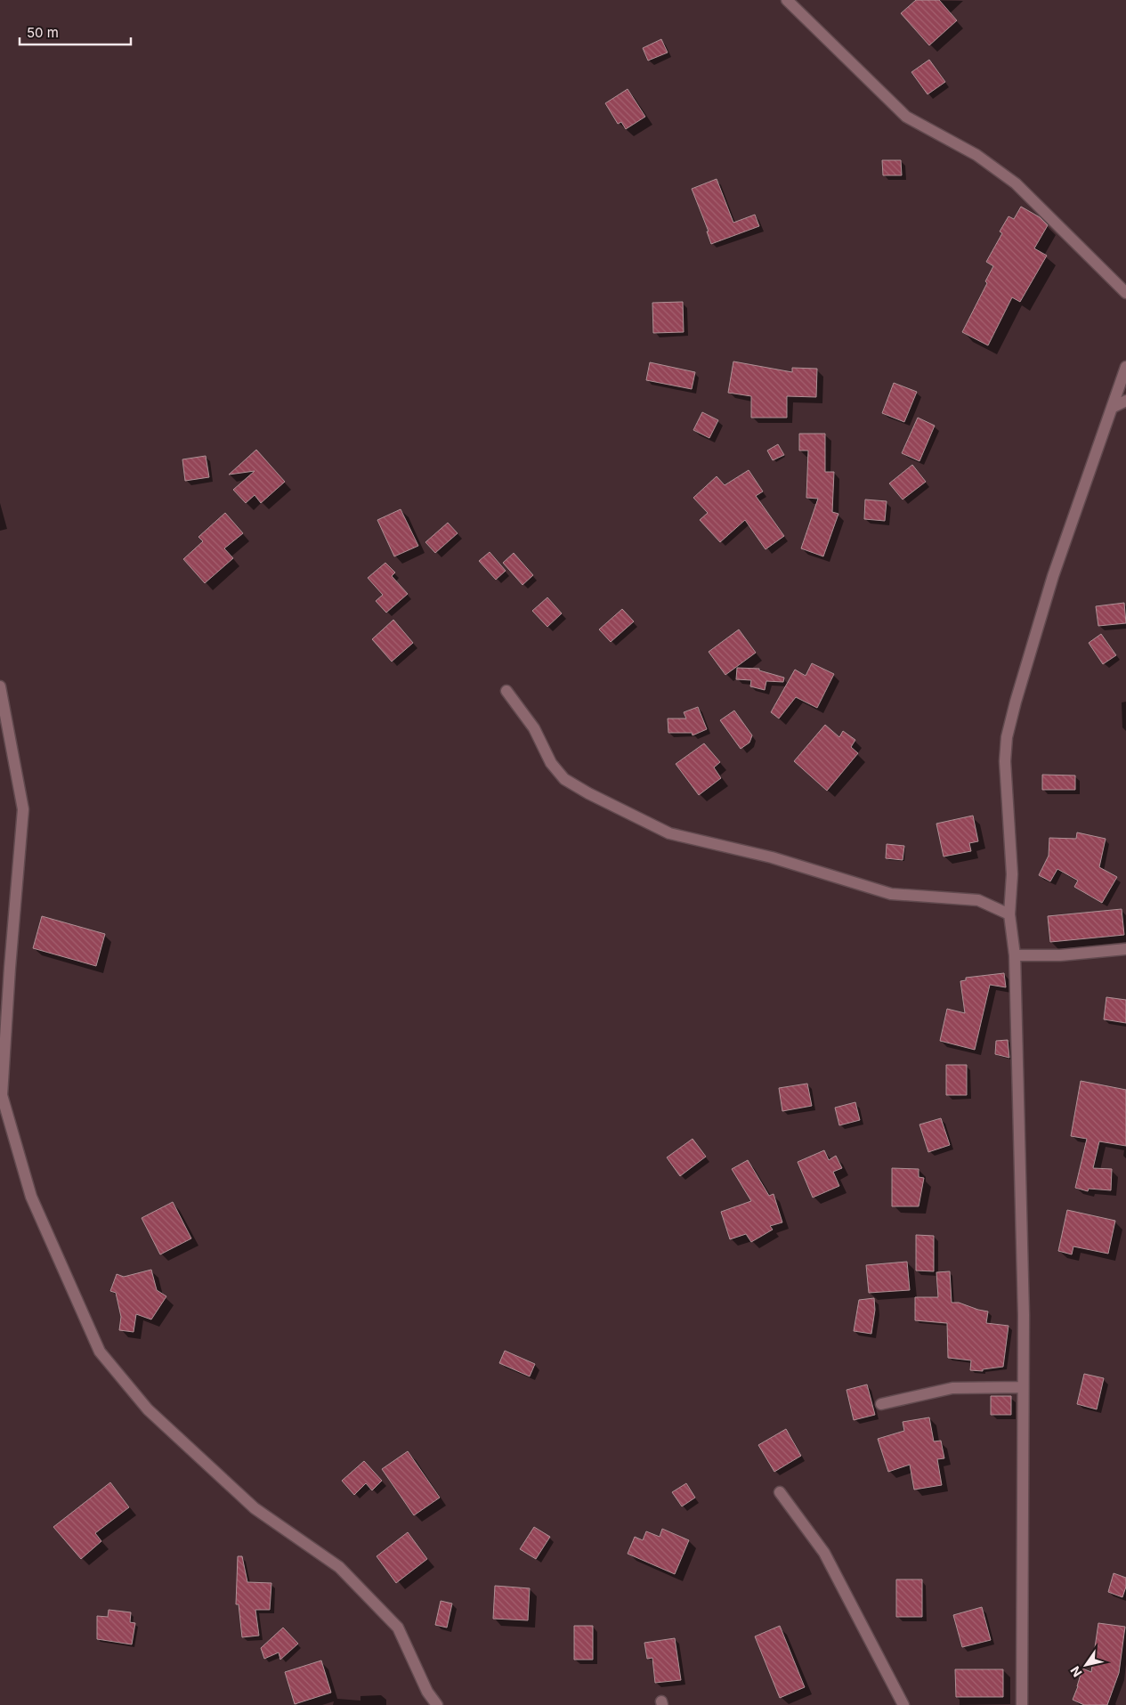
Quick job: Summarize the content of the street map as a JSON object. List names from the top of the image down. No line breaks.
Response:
{"scale_bar":"50 m","north":"bottom left"}
